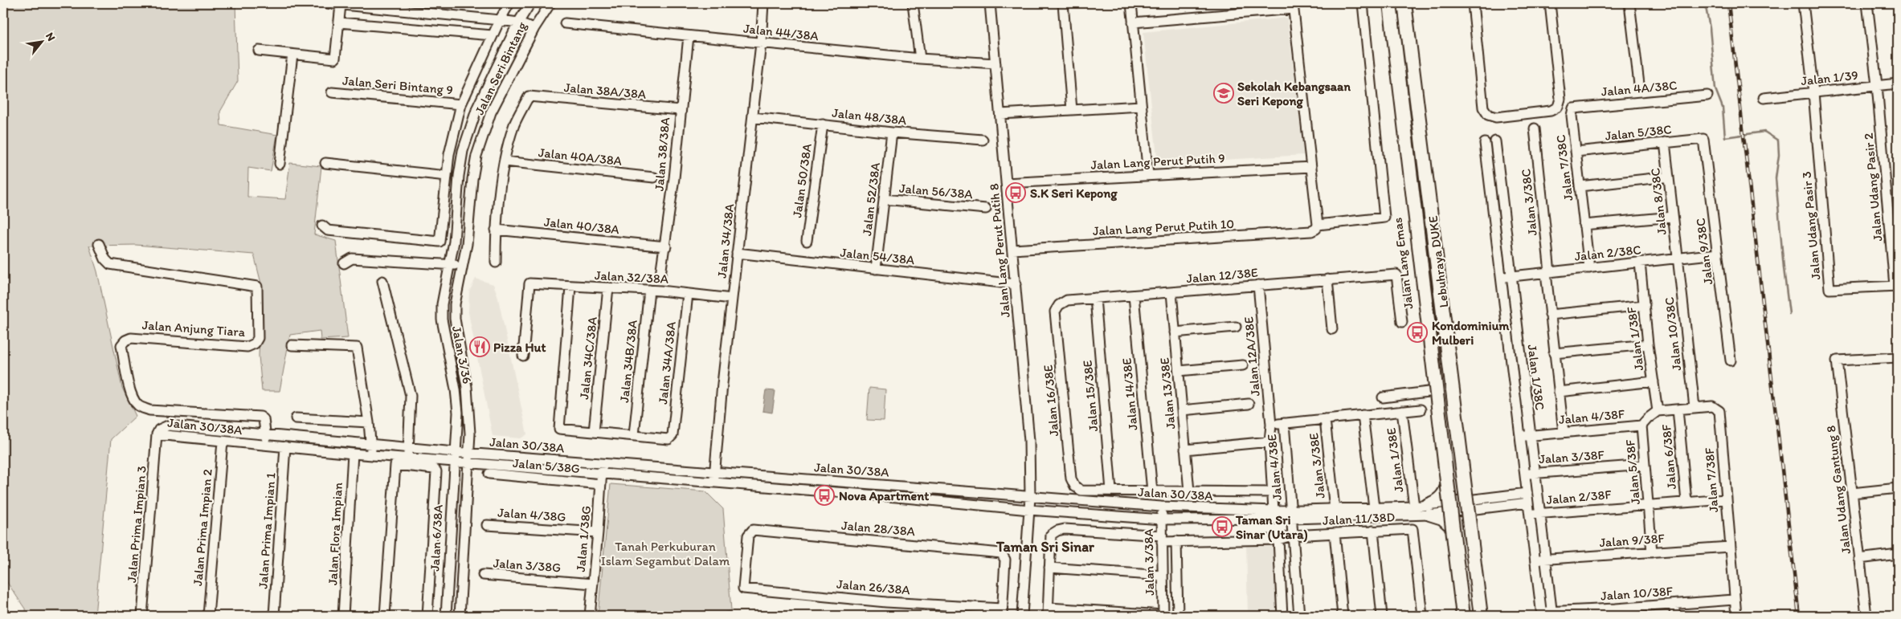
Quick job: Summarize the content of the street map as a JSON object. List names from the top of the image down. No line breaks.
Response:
{"streets":{"highway":["Lebuhraya DUKE"],"main road":["Jalan Lang Emas"],"street":["Jalan 44/38A","Jalan Seri Bintang","Jalan 1/39","Jalan Seri Bintang 9","Jalan 4A/38C","Jalan 38A/38A","Jalan 48/38A","Jalan 5/38C","Jalan 38/38A","Jalan 40A/38A","Jalan Lang Perut Putih 9","Jalan 7/38C","Jalan 50/38A","Jalan Udang Pasir 2","Jalan 56/38A","Jalan 52/38A","Jalan 8/38C","Jalan 3/38C","Jalan 40/38A","Jalan Udang Pasir 3","Jalan Lang Perut Putih 10","Jalan 34/38A","Jalan Lang Perut Putih 8","Jalan 9/38C","Jalan 2/38C","Jalan 54/38A","Jalan 12/38E","Jalan 32/38A","Jalan Anjung Tiara","Jalan 10/38C","Jalan 1/38F","Jalan 3/36","Jalan 12A/38E","Jalan 34C/38A","Jalan 34B/38A","Jalan 34A/38A","Jalan 1/38C","Jalan 13/38E","Jalan 14/38E","Jalan 15/38E","Jalan 16/38E","Jalan 4/38F","Jalan 30/38A","Jalan 3/38F","Jalan 6/38F","Jalan 1/38E","Jalan 5/38G","Jalan 3/38E","Jalan 4/38E","Jalan 5/38F","Jalan 7/38F","Jalan Udang Gantung 8","Jalan 2/38F","Jalan 4/38G","Jalan 11/38D","Jalan Prima Impian 3","Jalan Prima Impian 2","Jalan 28/38A","Jalan Prima Impian 1","Jalan Flora Impian","Jalan 6/38A","Jalan 1/38G","Jalan 9/38F","Jalan 3/38A","Jalan 3/38G","Jalan 26/38A","Jalan 10/38F"]},"crossings":[["Jalan 44/38A","Jalan 38/38A"],["Jalan 44/38A","Jalan 34/38A"],["Jalan 44/38A","Jalan Lang Perut Putih 8"],["Jalan Seri Bintang","Jalan 3/36"],["Jalan 1/39","Jalan Udang Pasir 2"],["Jalan 1/39","Jalan Udang Pasir 3"],["Jalan 4A/38C","Jalan 7/38C"],["Jalan 38A/38A","Jalan 38/38A"],["Jalan 38A/38A","Jalan 40A/38A"],["Jalan 48/38A","Jalan 50/38A"],["Jalan 48/38A","Jalan 52/38A"],["Jalan 48/38A","Jalan 34/38A"],["Jalan 5/38C","Jalan 7/38C"],["Jalan 5/38C","Jalan 8/38C"],["Jalan 5/38C","Jalan 9/38C"],["Jalan 38/38A","Jalan 40/38A"],["Jalan Lang Perut Putih 9","Jalan Lang Perut Putih 8"],["Jalan 7/38C","Jalan 2/38C"],["Jalan Udang Pasir 2","Jalan Udang Pasir 3"],["Jalan 56/38A","Jalan 52/38A"],["Jalan 52/38A","Jalan 54/38A"],["Jalan 8/38C","Jalan 2/38C"],["Jalan 8/38C","Jalan 10/38C"],["Jalan 3/38C","Jalan 2/38C"],["Jalan 3/38C","Jalan 4/38F"],["Jalan Lang Perut Putih 10","Jalan Lang Perut Putih 8"],["Jalan 34/38A","Jalan 54/38A"],["Jalan 34/38A","Jalan 32/38A"],["Jalan 34/38A","Jalan 30/38A"],["Jalan Lang Perut Putih 8","Jalan 54/38A"],["Jalan Lang Perut Putih 8","Jalan 30/38A"],["Jalan 9/38C","Jalan 2/38C"],["Jalan 2/38C","Jalan 10/38C"],["Jalan 2/38C","Jalan 1/38F"],["Jalan 2/38C","Jalan 1/38C"],["Lebuhraya DUKE","Jalan Lang Emas"],["Jalan Lang Emas","Jalan 30/38A"],["Jalan 12/38E","Jalan 12A/38E"],["Jalan 12/38E","Jalan 13/38E"],["Jalan 12/38E","Jalan 14/38E"],["Jalan 12/38E","Jalan 15/38E"],["Jalan 12/38E","Jalan 16/38E"],["Jalan 32/38A","Jalan 34C/38A"],["Jalan 32/38A","Jalan 34B/38A"],["Jalan 32/38A","Jalan 34A/38A"],["Jalan Anjung Tiara","Jalan 30/38A"],["Jalan 10/38C","Jalan 7/38F"],["Jalan 1/38F","Jalan 5/38F"],["Jalan 3/36","Jalan 30/38A"],["Jalan 3/36","Jalan 6/38A"],["Jalan 12A/38E","Jalan 30/38A"],["Jalan 34B/38A","Jalan 34A/38A"],["Jalan 1/38C","Jalan 4/38F"],["Jalan 1/38C","Jalan 3/38F"],["Jalan 1/38C","Jalan 2/38F"],["Jalan 1/38C","Jalan 9/38F"],["Jalan 1/38C","Jalan 10/38F"],["Jalan 15/38E","Jalan 16/38E"],["Jalan 4/38F","Jalan 5/38F"],["Jalan 30/38A","Jalan 1/38E"],["Jalan 30/38A","Jalan 3/38E"],["Jalan 30/38A","Jalan 4/38E"],["Jalan 30/38A","Jalan Prima Impian 3"],["Jalan 30/38A","Jalan Prima Impian 2"],["Jalan 30/38A","Jalan Prima Impian 1"],["Jalan 30/38A","Jalan Flora Impian"],["Jalan 30/38A","Jalan 6/38A"],["Jalan 30/38A","Jalan 1/38G"],["Jalan 30/38A","Jalan 3/38A"],["Jalan 3/38F","Jalan 5/38F"],["Jalan 6/38F","Jalan 2/38F"],["Jalan 5/38G","Jalan 1/38G"],["Jalan 4/38E","Jalan 11/38D"],["Jalan 5/38F","Jalan 2/38F"],["Jalan 5/38F","Jalan 9/38F"],["Jalan 7/38F","Jalan 2/38F"],["Jalan 7/38F","Jalan 9/38F"],["Jalan 7/38F","Jalan 10/38F"],["Jalan 4/38G","Jalan 1/38G"],["Jalan 11/38D","Jalan 3/38A"],["Jalan 28/38A","Jalan 26/38A"],["Jalan 1/38G","Jalan 3/38G"]],"districts":["Taman Sri Sinar"],"parks":["Tanah Perkuburan Islam Segambut Dalam"],"places":{"school or university":["Sekolah Kebangsaan Seri Kepong"],"bus stop":["S.K Seri Kepong","Kondominium Mulberi","Nova Apartment","Taman Sri Sinar (Utara)"],"restaurant":["Pizza Hut"]},"north":"top right"}
